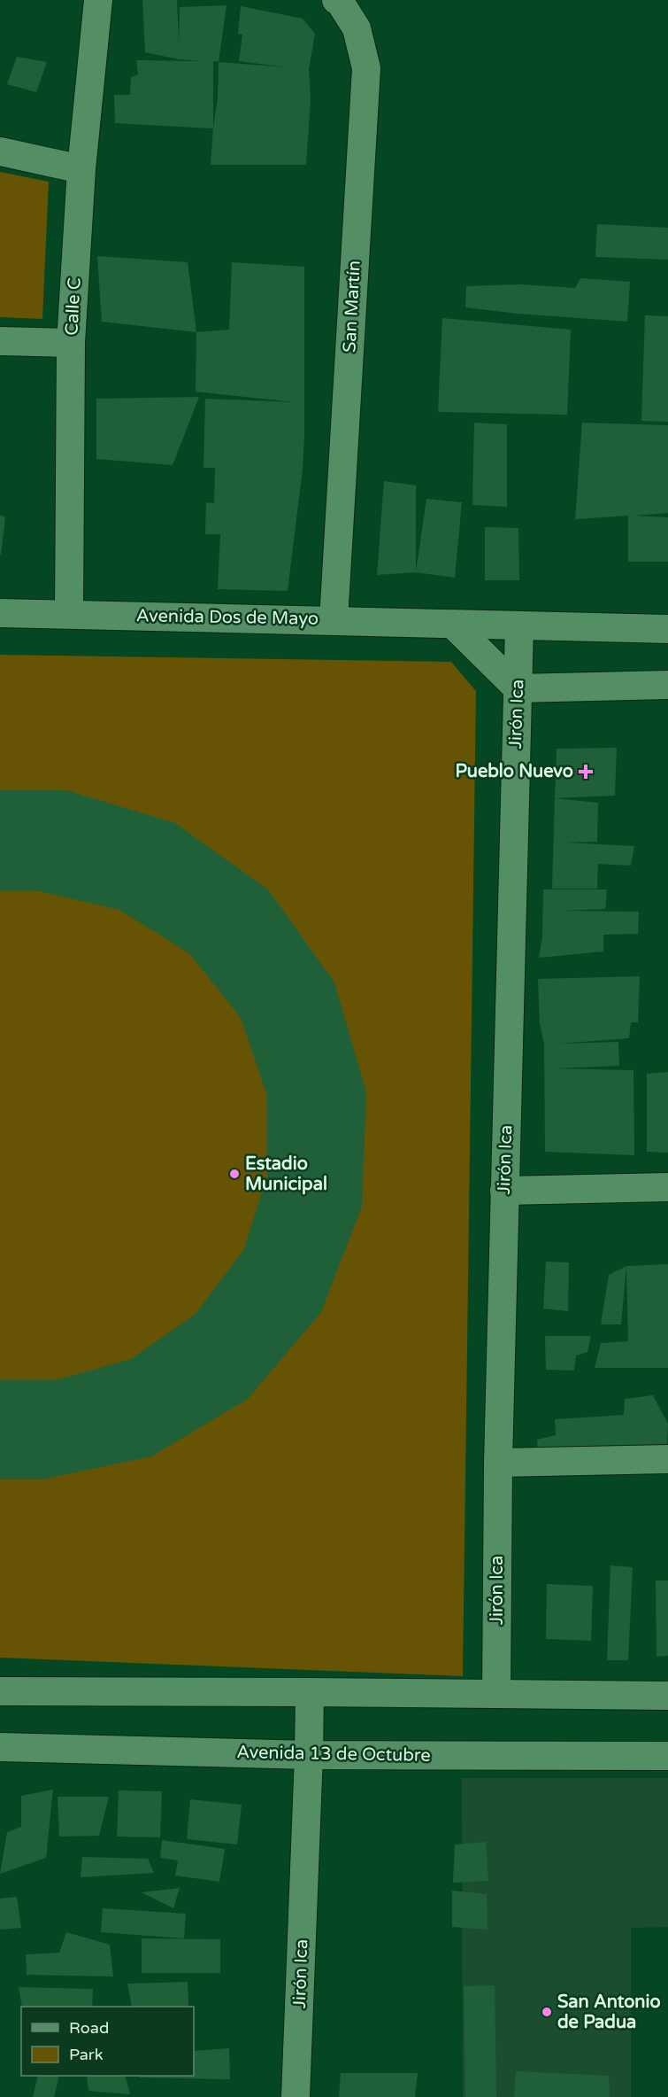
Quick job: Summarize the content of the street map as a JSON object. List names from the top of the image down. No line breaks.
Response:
{"streets":{"street":["Calle C","San Martín","Avenida Dos de Mayo","Jirón Ica","Avenida 13 de Octubre"]},"crossings":[["Calle C","Avenida Dos de Mayo"],["San Martín","Avenida Dos de Mayo"],["Avenida Dos de Mayo","Jirón Ica"],["Jirón Ica","Avenida 13 de Octubre"]],"places":{"health":["Pueblo Nuevo"],"other":["Estadio Municipal","San Antonio de Padua"]},"legend":["Road","Park"]}
